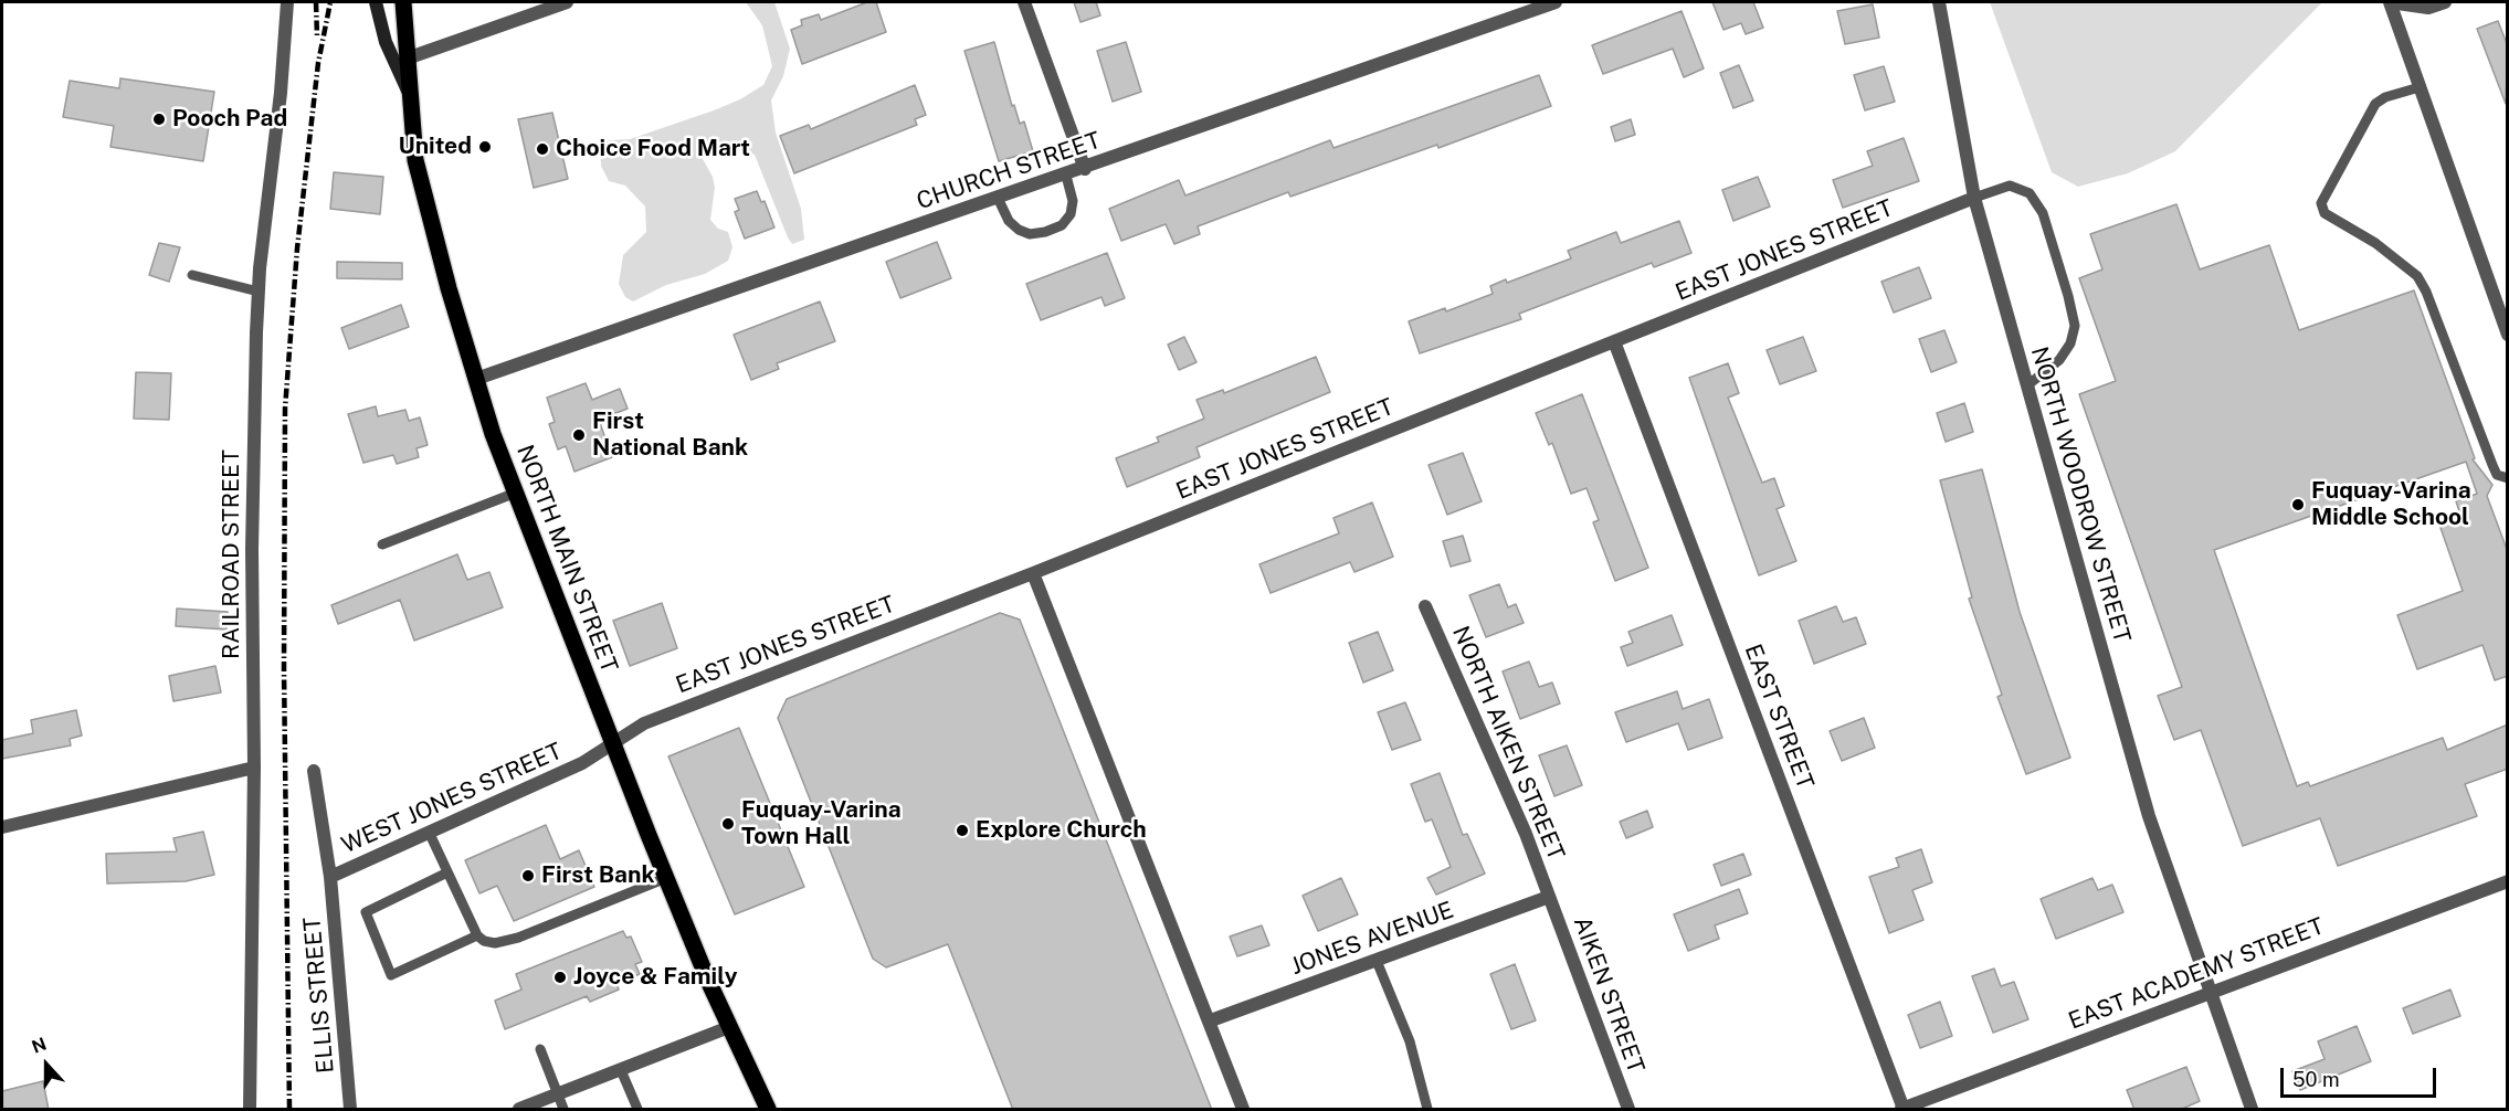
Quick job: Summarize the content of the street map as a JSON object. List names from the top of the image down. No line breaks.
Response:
{"streets":{"main road":["NORTH MAIN STREET"],"street":["CHURCH STREET","EAST JONES STREET","NORTH WOODROW STREET","RAILROAD STREET","EAST STREET","NORTH AIKEN STREET","WEST JONES STREET","JONES AVENUE","EAST ACADEMY STREET","ELLIS STREET","AIKEN STREET"]},"crossings":[["CHURCH STREET","NORTH MAIN STREET"],["EAST JONES STREET","NORTH WOODROW STREET"],["EAST JONES STREET","NORTH MAIN STREET"],["EAST JONES STREET","EAST STREET"],["EAST JONES STREET","WEST JONES STREET"],["NORTH WOODROW STREET","EAST ACADEMY STREET"],["NORTH MAIN STREET","WEST JONES STREET"],["EAST STREET","EAST ACADEMY STREET"],["NORTH AIKEN STREET","JONES AVENUE"],["NORTH AIKEN STREET","AIKEN STREET"],["WEST JONES STREET","ELLIS STREET"],["JONES AVENUE","AIKEN STREET"]],"places":["Pooch Pad","United","Choice Food Mart","First National Bank","Fuquay-Varina Middle School","Fuquay-Varina Town Hall","Explore Church","First Bank","Joyce & Family"],"scale_bar":"50 m","north":"top"}
